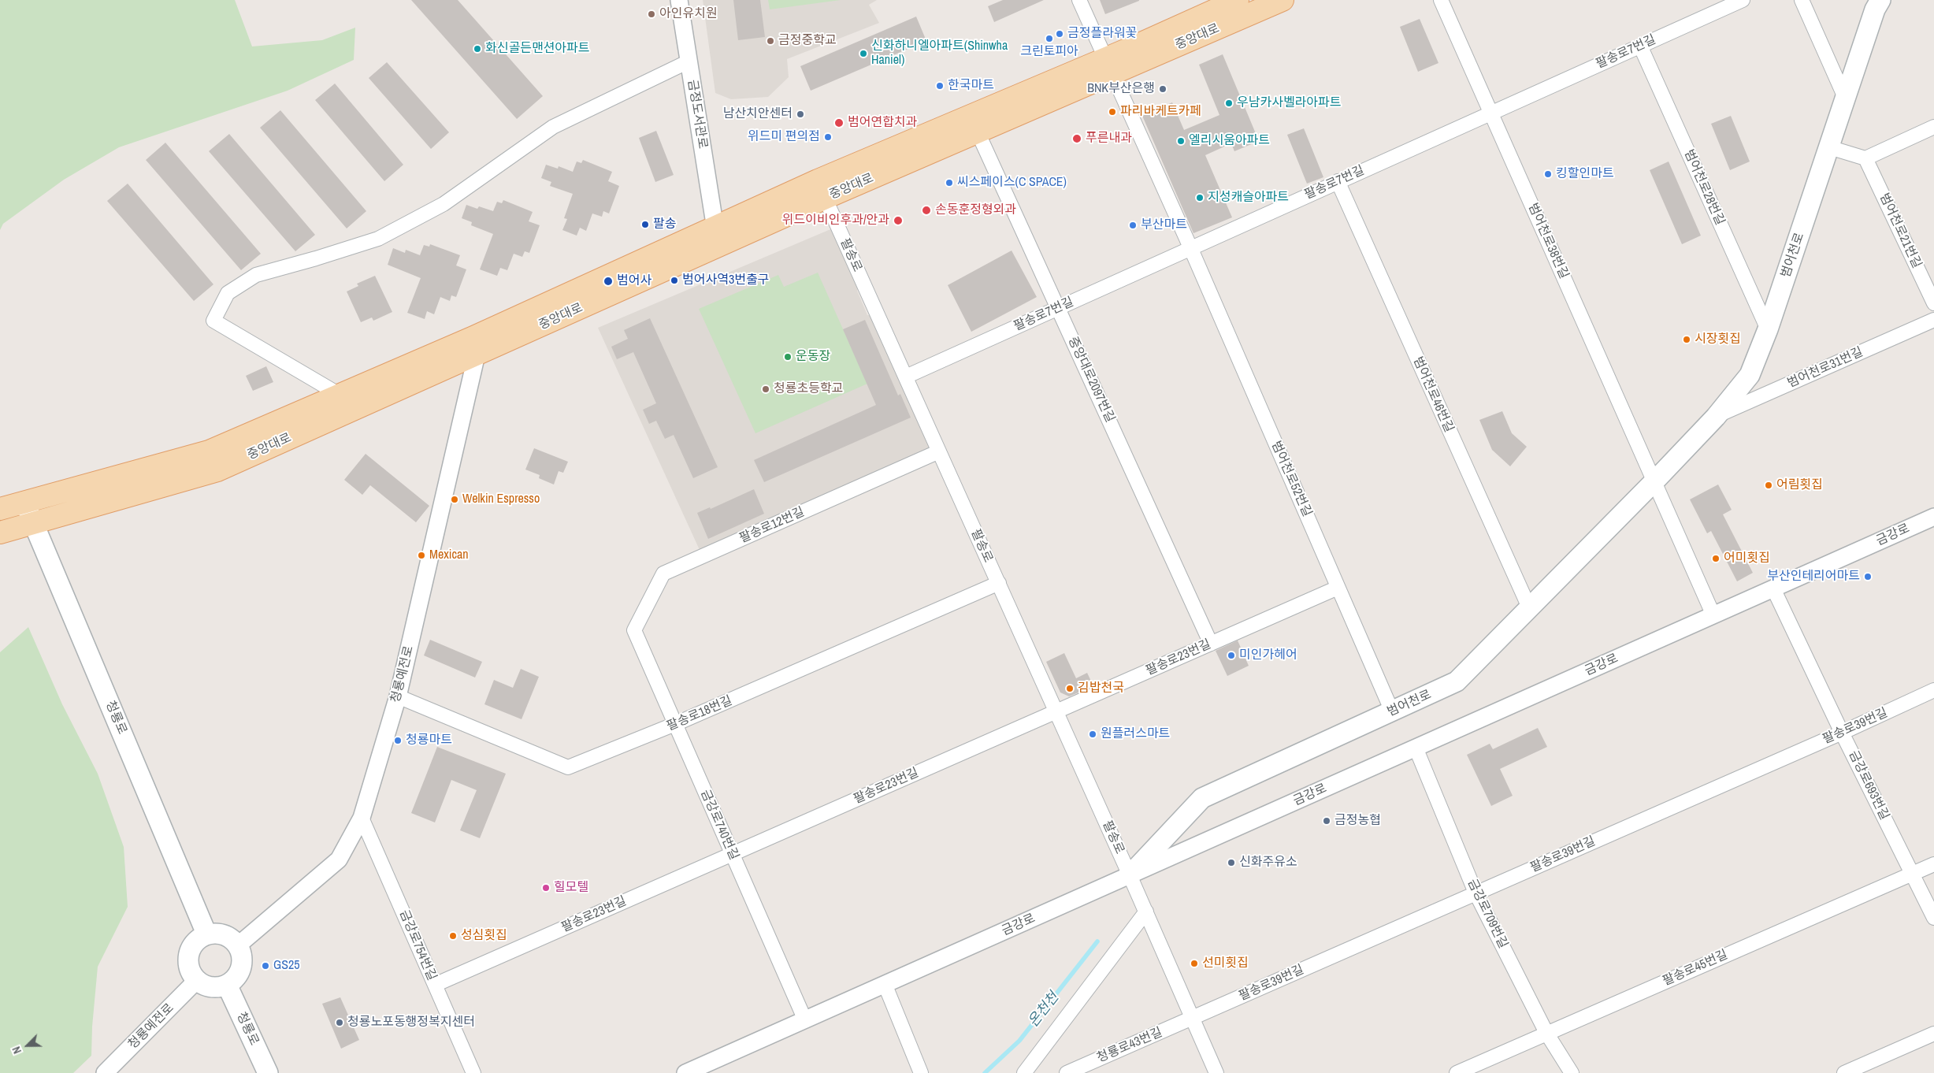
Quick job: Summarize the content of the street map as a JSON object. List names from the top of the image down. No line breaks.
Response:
{"streets":{"main road":["중앙대로","범어천로","청룡로"],"street":["팔송로7번길","금정도서관로","범어천로28번길","범어천로21번길","범어천로38번길","팔송로","범어천로31번길","중앙대로2097번길","범어천로46번길","범어천로52번길","팔송로12번길","금강로","팔송로23번길","청룡예전로","팔송로18번길","팔송로39번길","금강로693번길","금강로740번길","금강로709번길","금강로754번길","팔송로45번길","청룡로43번길"]},"crossings":[["중앙대로","금정도서관로"],["중앙대로","팔송로"],["중앙대로","중앙대로2097번길"],["중앙대로","청룡예전로"],["중앙대로","청룡로"],["팔송로7번길","범어천로28번길"],["팔송로7번길","범어천로38번길"],["팔송로7번길","팔송로"],["팔송로7번길","중앙대로2097번길"],["팔송로7번길","범어천로46번길"],["팔송로7번길","범어천로52번길"],["범어천로28번길","범어천로"],["범어천로38번길","범어천로"],["팔송로","범어천로"],["팔송로","팔송로12번길"],["팔송로","금강로"],["팔송로","팔송로23번길"],["팔송로","팔송로18번길"],["팔송로","팔송로39번길"],["팔송로","청룡로43번길"],["범어천로","범어천로31번길"],["범어천로","범어천로46번길"],["범어천로","범어천로52번길"],["범어천로","금강로"],["중앙대로2097번길","팔송로23번길"],["범어천로52번길","팔송로23번길"],["팔송로12번길","금강로740번길"],["금강로","금강로693번길"],["금강로","금강로740번길"],["금강로","금강로709번길"],["팔송로23번길","금강로740번길"],["팔송로23번길","금강로754번길"],["청룡예전로","팔송로18번길"],["청룡예전로","청룡로"],["청룡예전로","금강로754번길"],["팔송로18번길","금강로740번길"],["팔송로39번길","금강로693번길"],["팔송로39번길","금강로709번길"],["팔송로39번길","청룡로43번길"],["금강로693번길","팔송로45번길"],["금강로709번길","팔송로45번길"]],"water":["온천천"],"places":["아인유치원","금정플라워꽃","크린토피아","금정중학교","화신골든맨션아파트","신화하니엘아파트(Shinwha Haniel)","한국마트","BNK부산은행","우남카사벨라아파트","파리바케트카페","남산치안센터","범어연합치과","위드미 편의점","푸른내과","엘리시움아파트","킹할인마트","씨스페이스(C SPACE)","지성캐슬아파트","손동훈정형외과","위드이비인후과/안과","팔송","부산마트","범어사역3번출구","범어사","시장횟집","운동장","청룡초등학교","어림횟집","Welkin Espresso","Mexican","어미횟집","부산인테리어마트","미인가헤어","김밥천국","원플러스마트","청룡마트","금정농협","신화주유소","힐모텔","성심횟집","선미횟집","GS25","청룡노포동행정복지센터"],"north":"bottom left"}
